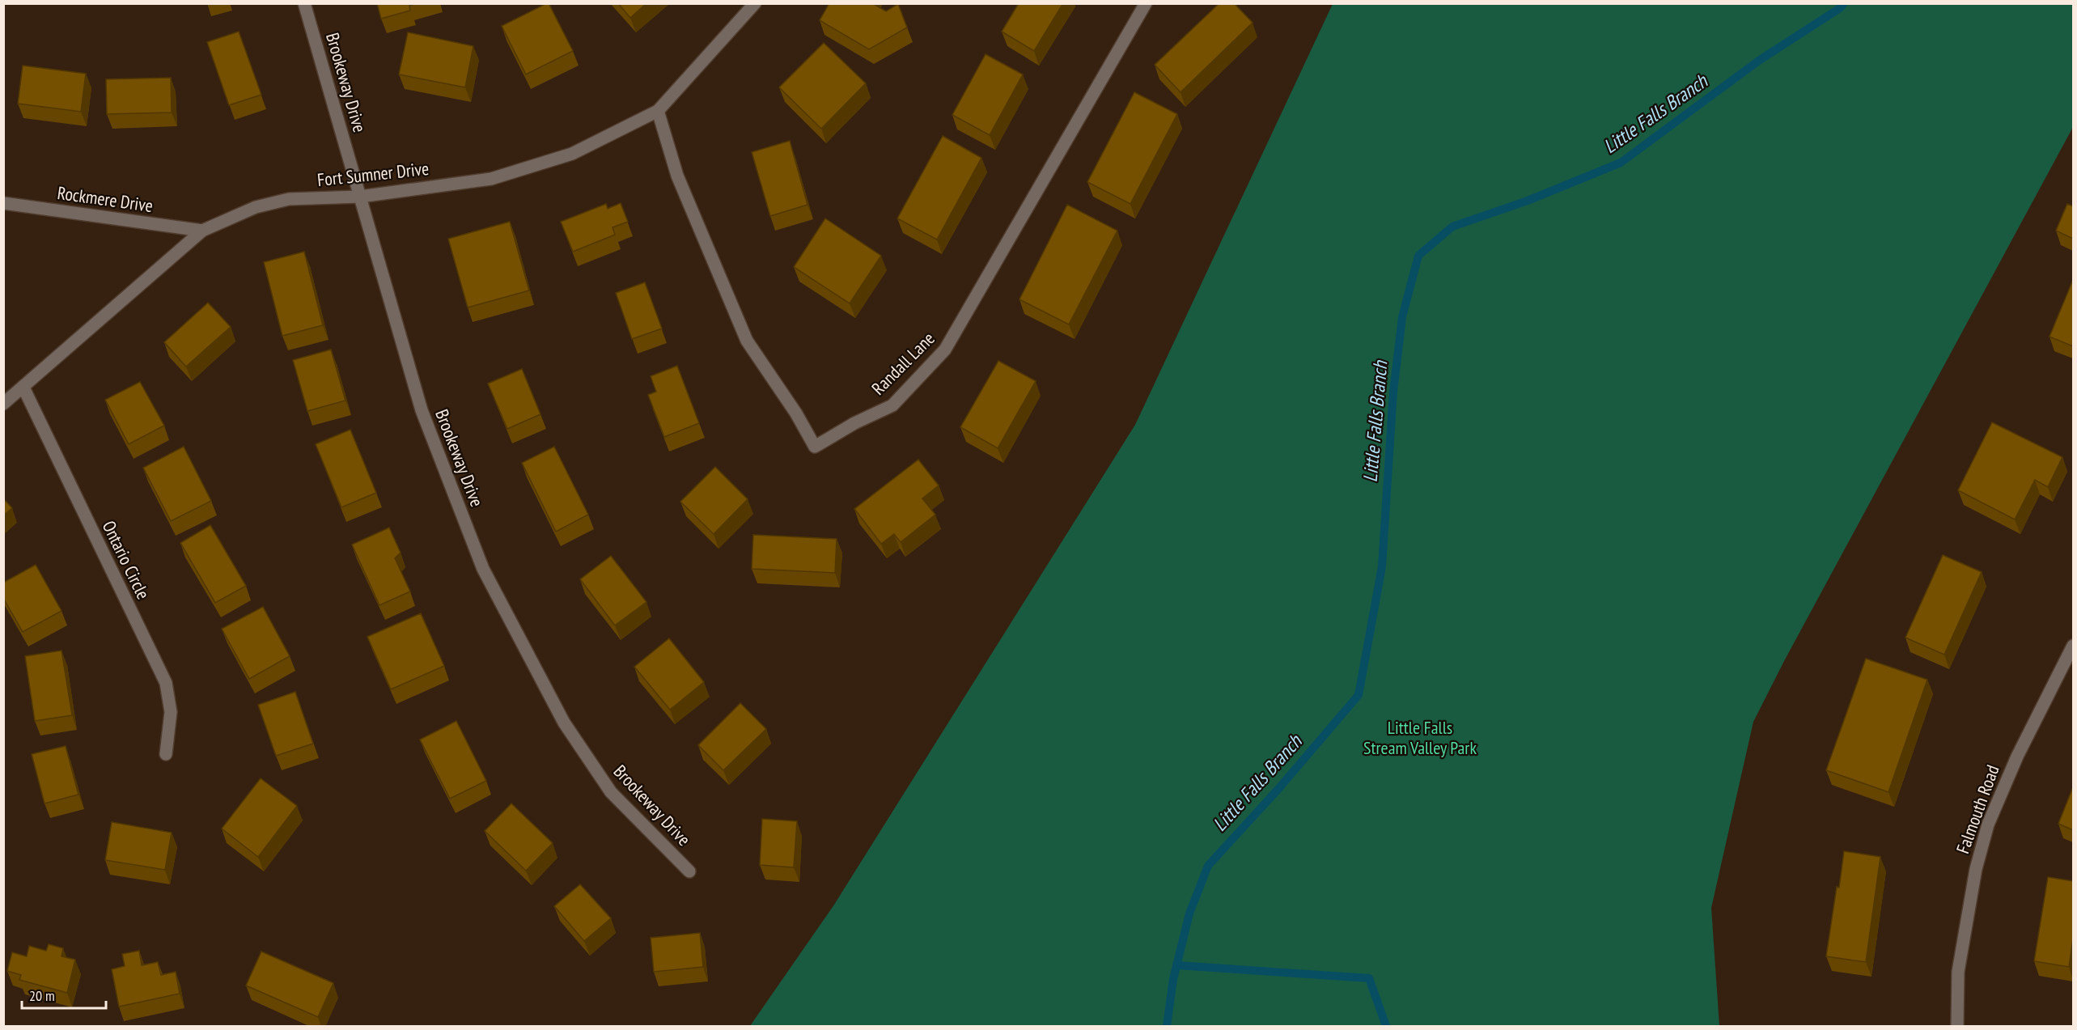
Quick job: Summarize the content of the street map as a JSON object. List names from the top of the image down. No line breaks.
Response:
{"streets":{"street":["Brookeway Drive","Fort Sumner Drive","Rockmere Drive","Randall Lane","Ontario Circle","Falmouth Road"]},"crossings":[["Brookeway Drive","Fort Sumner Drive"],["Fort Sumner Drive","Rockmere Drive"],["Fort Sumner Drive","Randall Lane"],["Fort Sumner Drive","Ontario Circle"]],"water":["Little Falls Branch"],"parks":["Little Falls Stream Valley Park"],"scale_bar":"20 m"}
